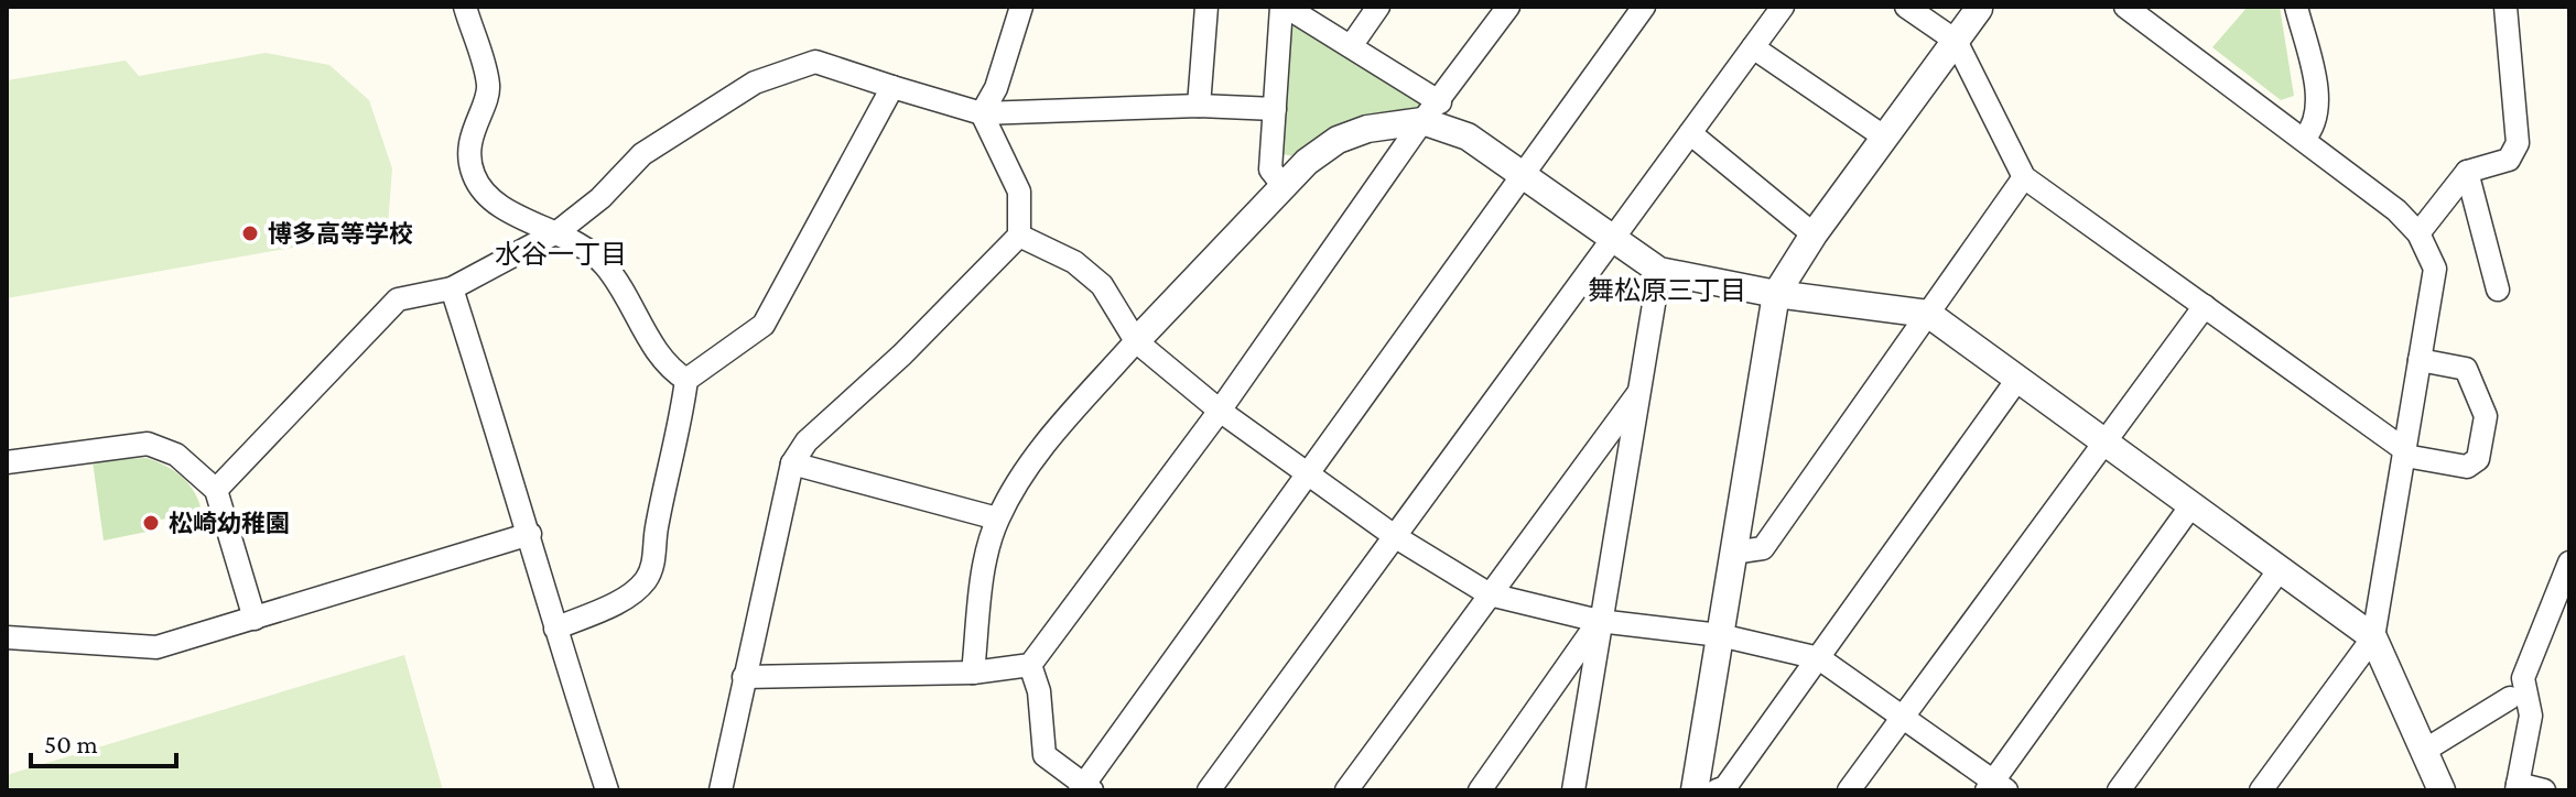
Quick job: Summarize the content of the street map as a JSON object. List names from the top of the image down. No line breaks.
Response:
{"districts":["水谷一丁目","舞松原三丁目"],"places":["博多高等学校","松崎幼稚園"],"scale_bar":"50 m"}
